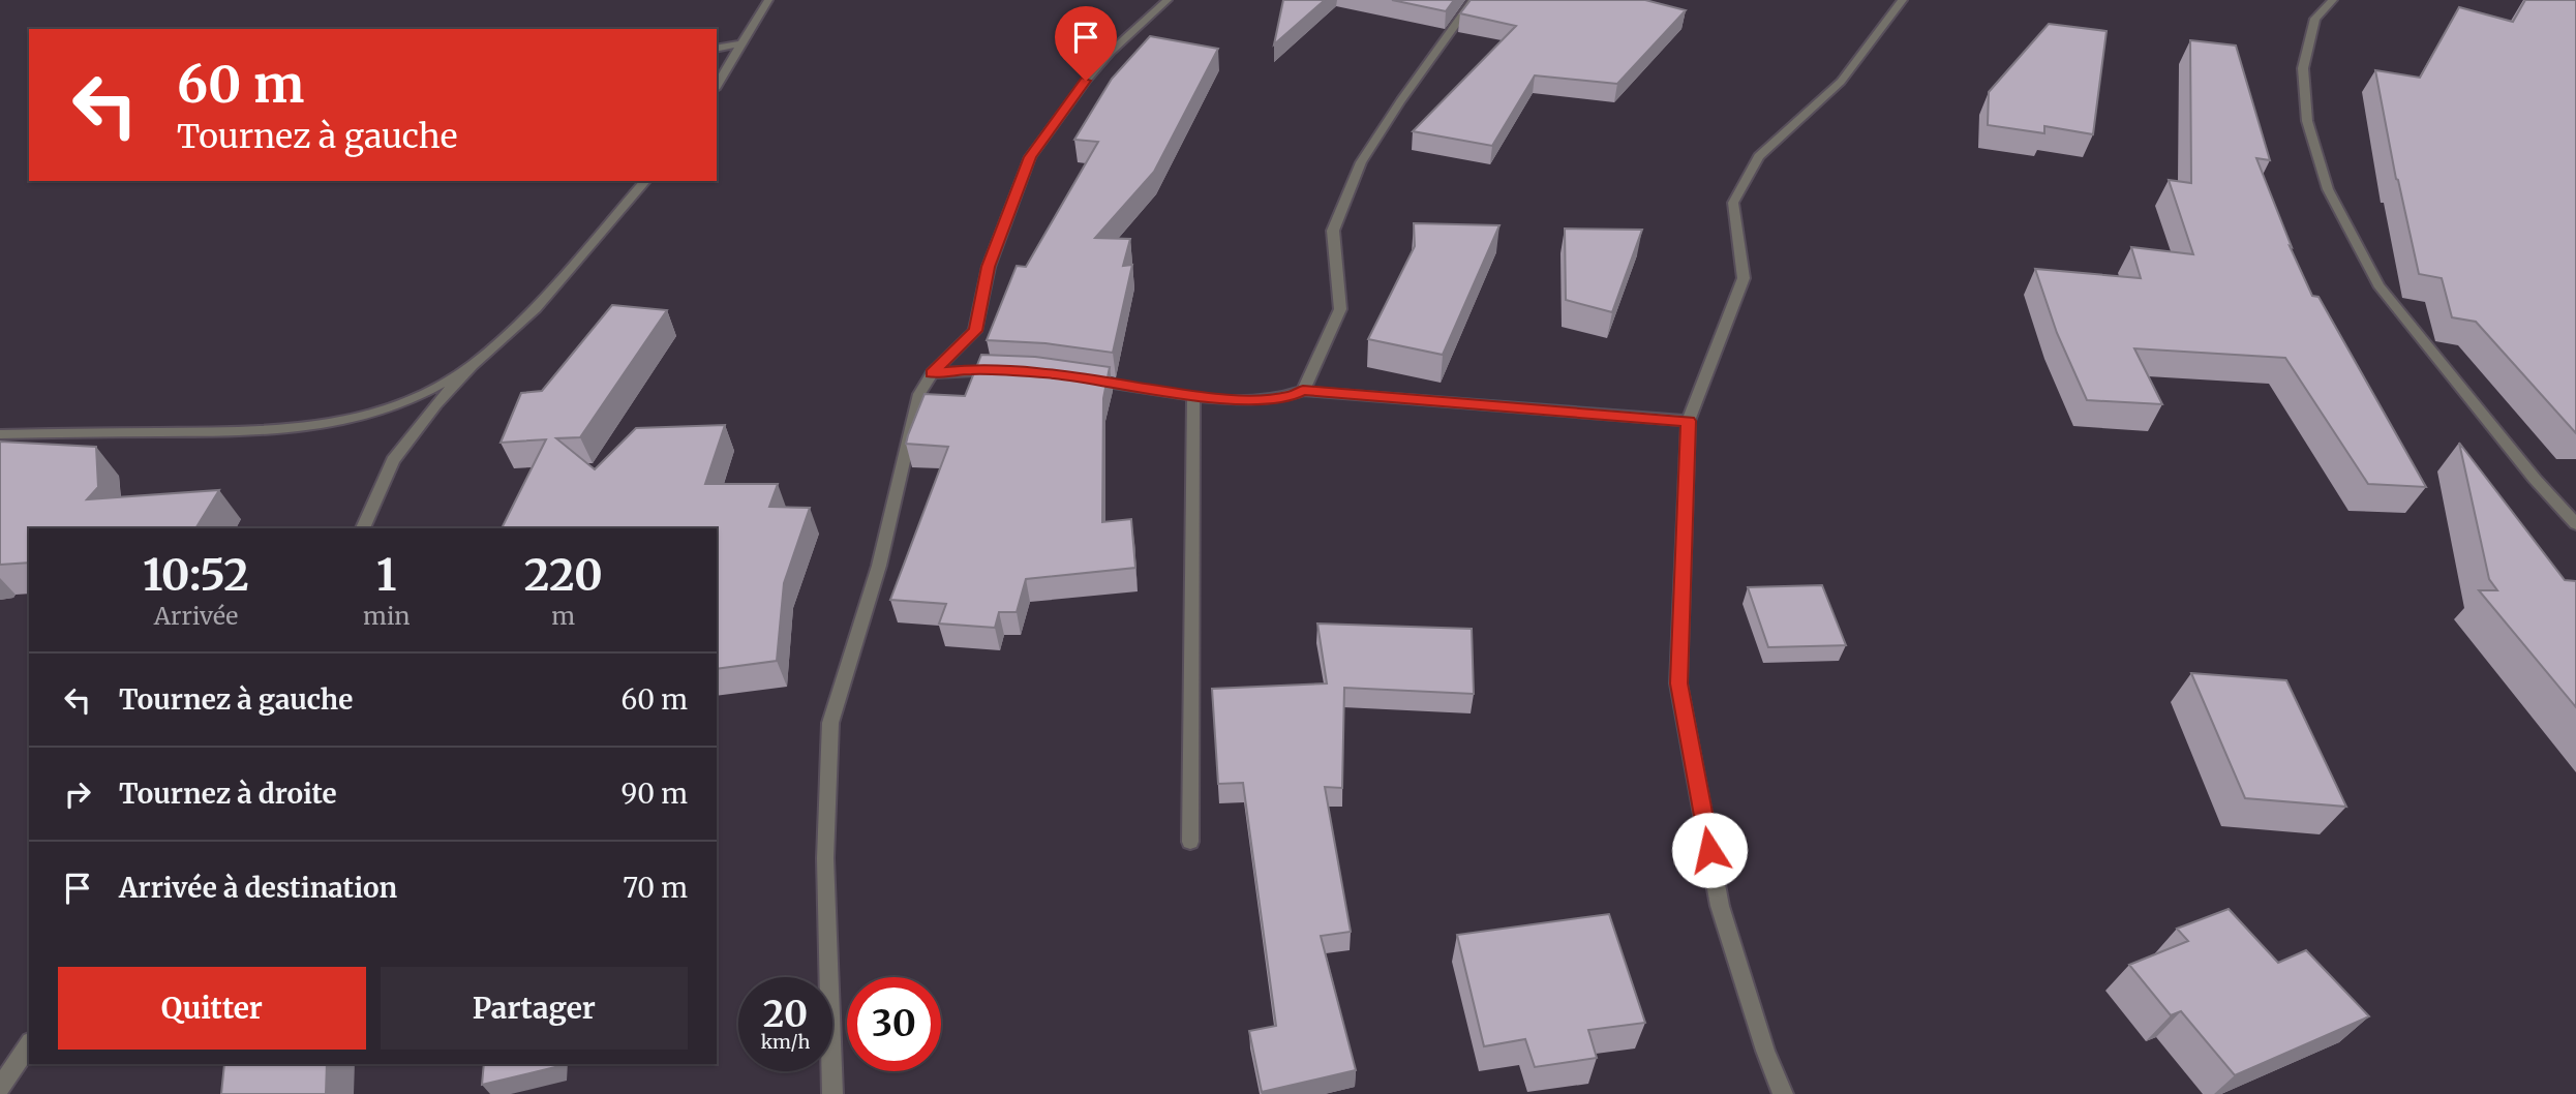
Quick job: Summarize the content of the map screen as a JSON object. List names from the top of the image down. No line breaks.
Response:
{"page":{"turn":["60 m","Tournez à gauche"],"eta":["10:52","Arrivée","1","min","220","m"],"list":[{"name":"Tournez à gauche","value":"60 m"},{"name":"Tournez à droite","value":"90 m"},{"name":"Arrivée à destination","value":"70 m"}],"buttons":["Quitter","Partager"],"speed":"20 km/h","limit":"30"}}
